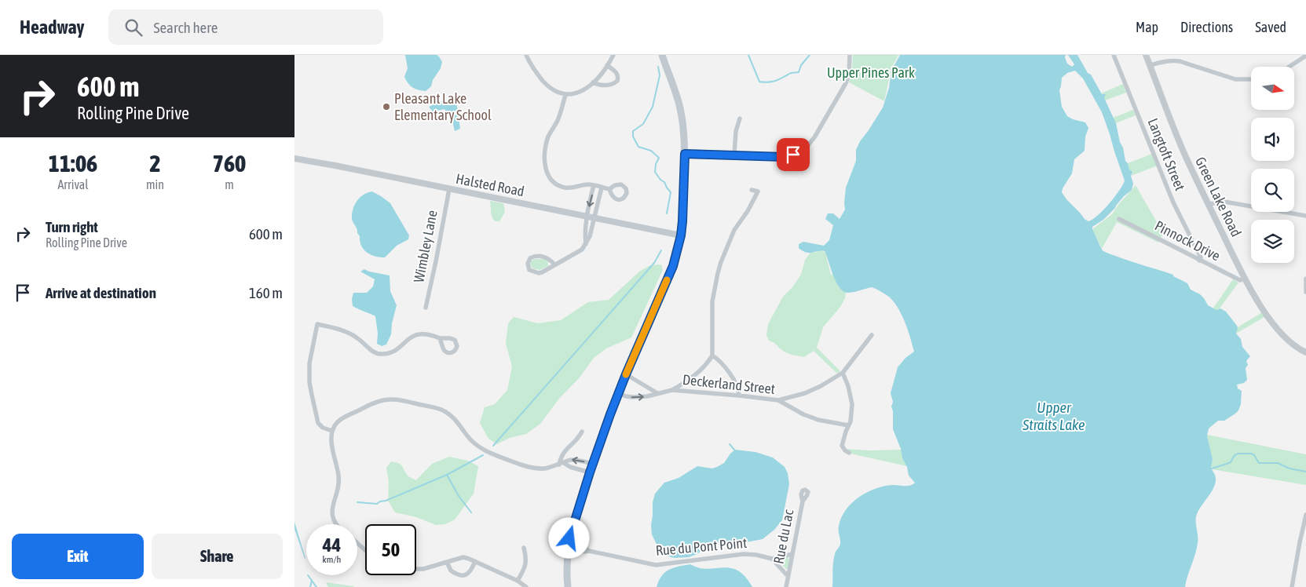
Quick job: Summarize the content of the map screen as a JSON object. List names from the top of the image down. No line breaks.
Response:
{"streets":{"street":["Langtoft Street","Halsted Road","Green Lake Road","Pinnock Drive","Wimbley Lane","Deckerland Street","Rue du Lac","Rue du Pont Point"]},"crossings":[["Langtoft Street","Pinnock Drive"],["Halsted Road","Wimbley Lane"],["Green Lake Road","Pinnock Drive"],["Rue du Lac","Rue du Pont Point"]],"water":["Upper Straits Lake"],"parks":["Upper Pines Park"],"places":["Pleasant Lake Elementary School"],"north":"right","page":{"header":"Headway","search":"Search here","nav":["Map","Directions","Saved"],"turn":["600 m","Rolling Pine Drive"],"eta":["11:06","Arrival","2","min","760","m"],"list":[{"name":"Turn right","note":"Rolling Pine Drive","value":"600 m"},{"name":"Arrive at destination","value":"160 m"}],"speed":"44 km/h","limit":"50","buttons":["Exit","Share"]}}
